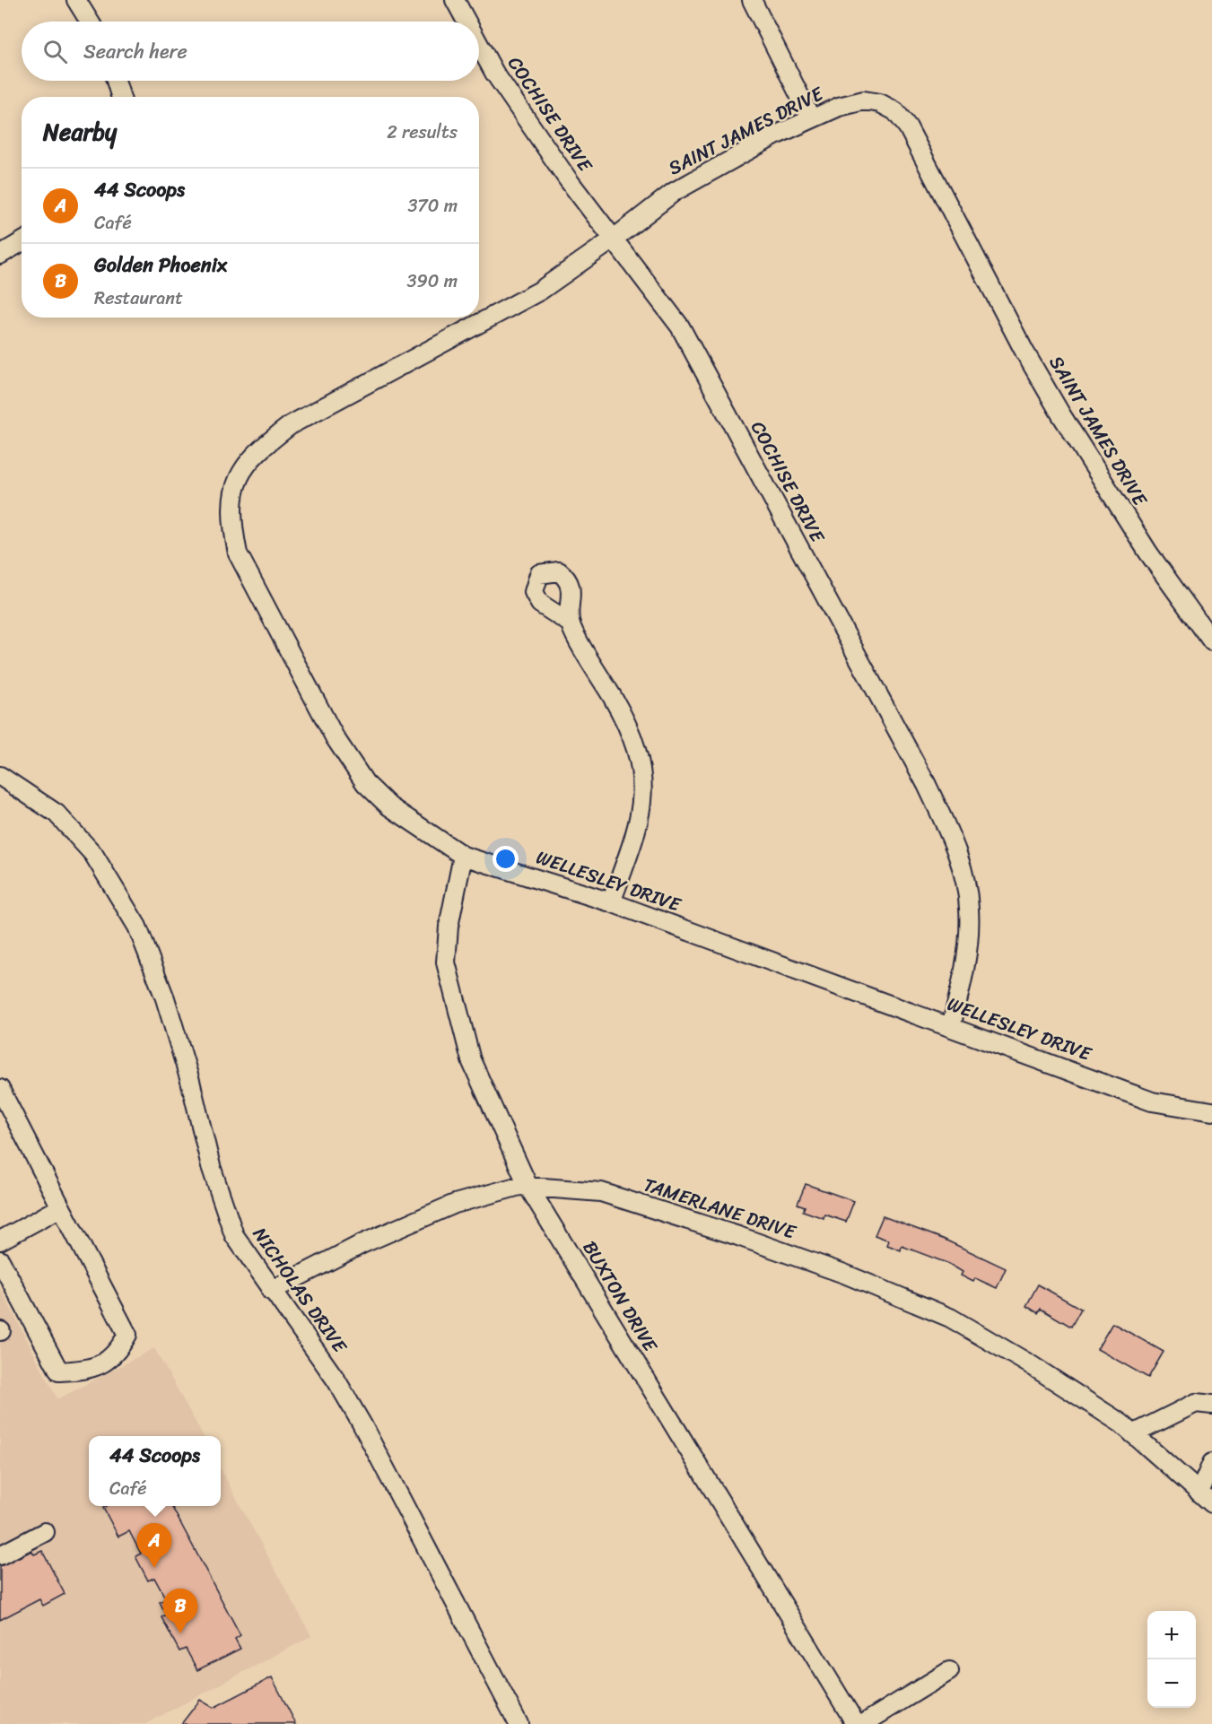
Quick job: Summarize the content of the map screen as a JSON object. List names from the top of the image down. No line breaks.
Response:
{"streets":{"street":["COCHISE DRIVE","SAINT JAMES DRIVE","WELLESLEY DRIVE","TAMERLANE DRIVE","NICHOLAS DRIVE","BUXTON DRIVE"]},"crossings":[["COCHISE DRIVE","SAINT JAMES DRIVE"],["COCHISE DRIVE","WELLESLEY DRIVE"],["SAINT JAMES DRIVE","WELLESLEY DRIVE"],["WELLESLEY DRIVE","BUXTON DRIVE"],["TAMERLANE DRIVE","NICHOLAS DRIVE"],["TAMERLANE DRIVE","BUXTON DRIVE"]],"page":{"search":"Search here","heading":["Nearby","2 results"],"list":[{"mark":"A","name":"44 Scoops","note":"Café","value":"370 m"},{"mark":"B","name":"Golden Phoenix","note":"Restaurant","value":"390 m"}],"popup":["44 Scoops","Café"],"pins":["A","B"],"map_buttons":["+","−"]}}
